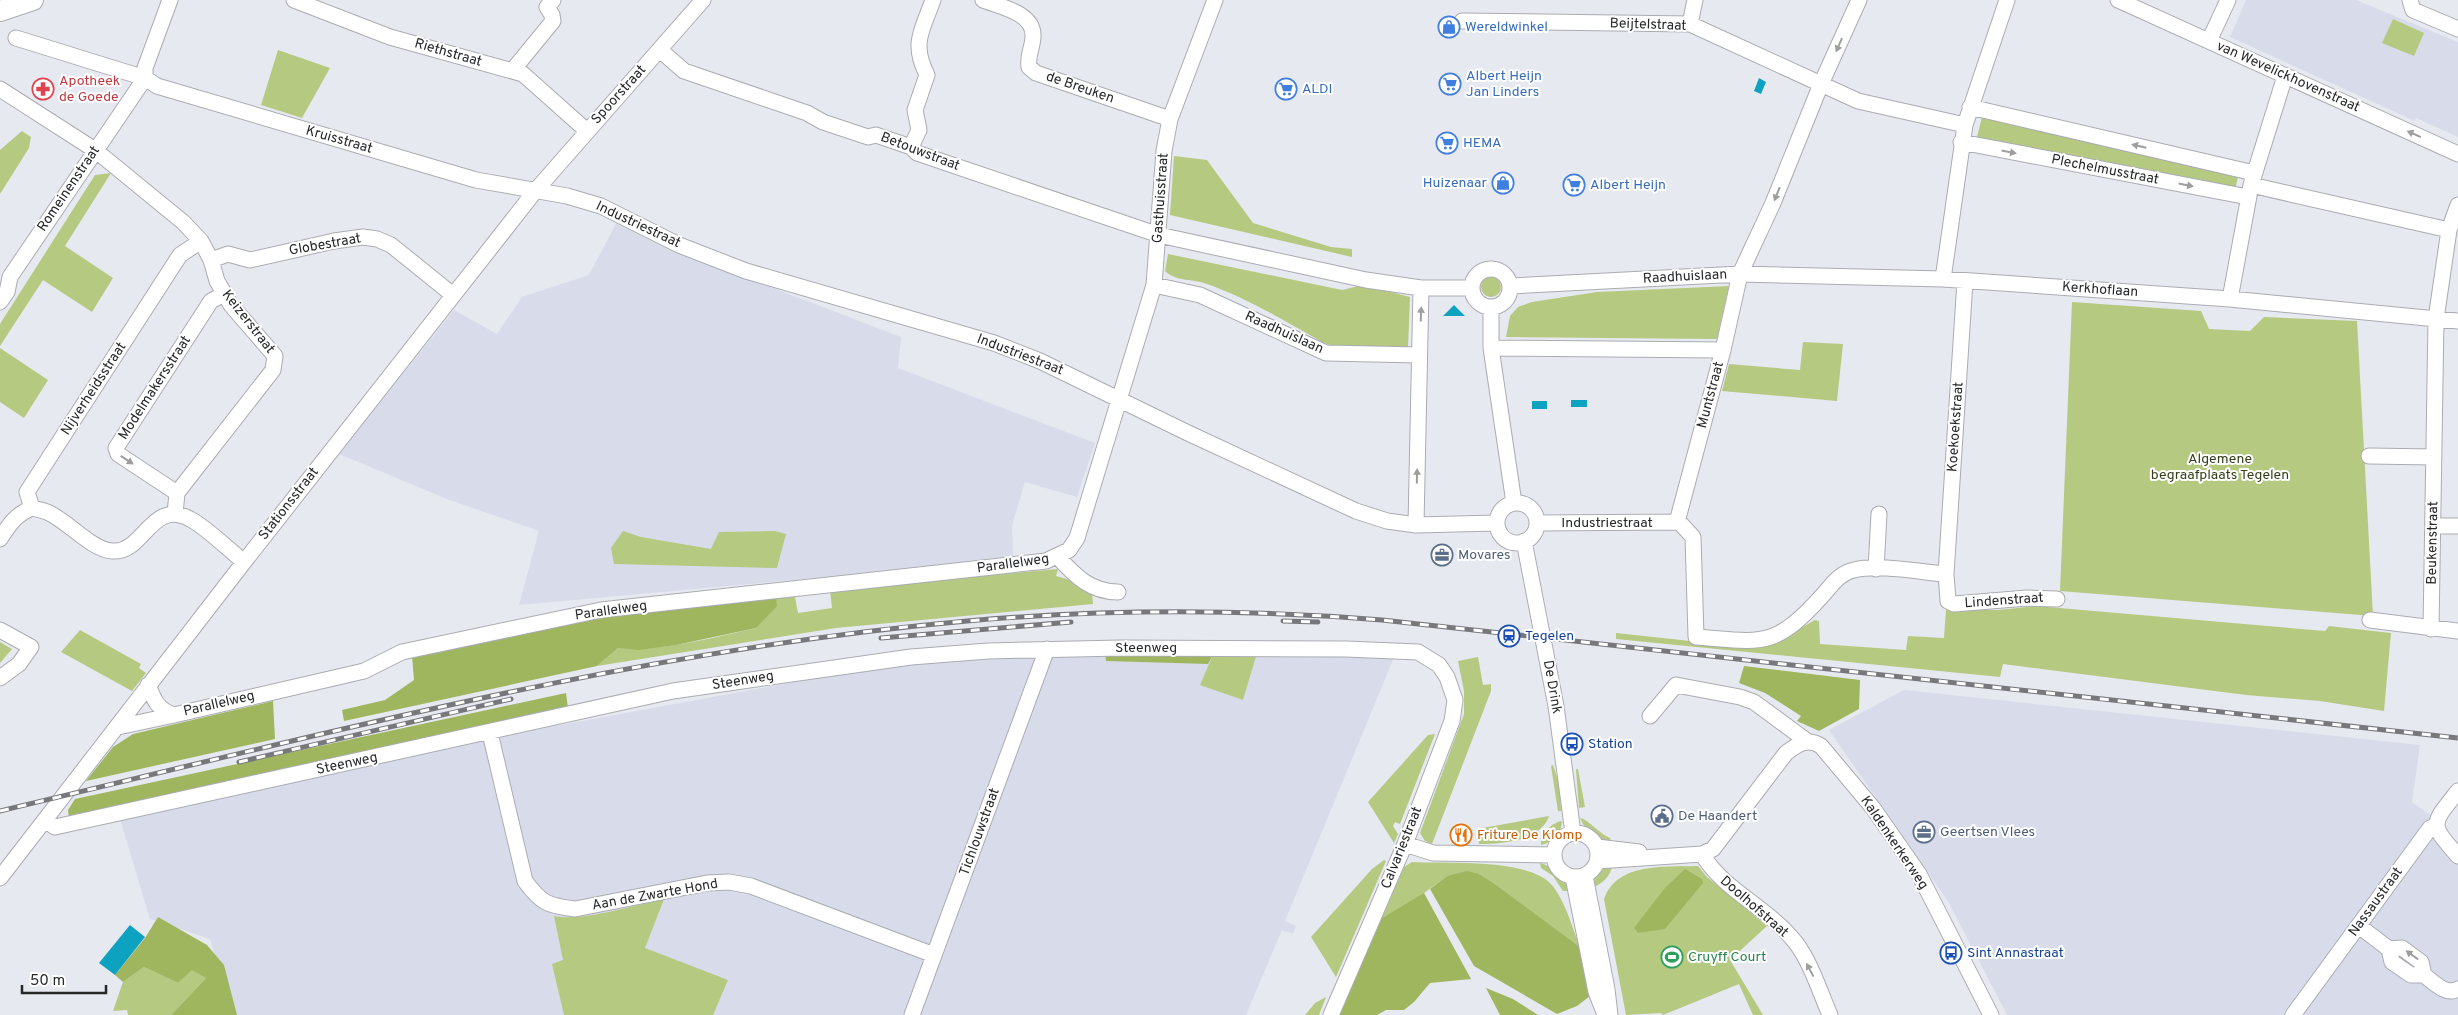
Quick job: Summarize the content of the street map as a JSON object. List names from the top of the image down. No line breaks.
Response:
{"streets":{"street":["Beijtelstraat","Riethstraat","van Wevelickhovenstraat","de Breuken","Spoorstraat","Kruisstraat","Betouwstraat","Plechelmusstraat","Romeinenstraat","Gasthuisstraat","Industriestraat","Globestraat","Raadhuislaan","Kerkhoflaan","Keizerstraat","Modelmakersstraat","Nijverheidsstraat","Muntstraat","Koekoekstraat","Stationsstraat","Beukenstraat","Parallelweg","Lindenstraat","Steenweg","De Drink","Tichlouwstraat","Kaldenkerkerweg","Calvariestraat","Aan de Zwarte Hond","Nassaustraat","Doolhofstraat"]},"crossings":[["Beijtelstraat","Muntstraat"],["Riethstraat","Spoorstraat"],["de Breuken","Gasthuisstraat"],["Spoorstraat","Kruisstraat"],["Spoorstraat","Betouwstraat"],["Spoorstraat","Industriestraat"],["Spoorstraat","Stationsstraat"],["Kruisstraat","Romeinenstraat"],["Kruisstraat","Industriestraat"],["Kruisstraat","Stationsstraat"],["Betouwstraat","Gasthuisstraat"],["Plechelmusstraat","Beukenstraat"],["Romeinenstraat","Keizerstraat"],["Gasthuisstraat","Industriestraat"],["Gasthuisstraat","Raadhuislaan"],["Gasthuisstraat","Parallelweg"],["Industriestraat","Muntstraat"],["Industriestraat","Stationsstraat"],["Industriestraat","Parallelweg"],["Industriestraat","De Drink"],["Globestraat","Keizerstraat"],["Globestraat","Stationsstraat"],["Raadhuislaan","Kerkhoflaan"],["Raadhuislaan","Muntstraat"],["Kerkhoflaan","Muntstraat"],["Kerkhoflaan","Koekoekstraat"],["Kerkhoflaan","Beukenstraat"],["Keizerstraat","Modelmakersstraat"],["Keizerstraat","Nijverheidsstraat"],["Koekoekstraat","Lindenstraat"],["Stationsstraat","Parallelweg"],["Stationsstraat","Steenweg"],["Steenweg","Tichlouwstraat"],["Steenweg","Calvariestraat"],["Steenweg","Aan de Zwarte Hond"],["Tichlouwstraat","Aan de Zwarte Hond"]],"one_way":["Muntstraat","Doolhofstraat"],"parks":["Algemene begraafplaats Tegelen"],"places":{"shop":["Wereldwinkel","Huizenaar"],"supermarket":["Albert Heijn Jan Linders","ALDI","HEMA","Albert Heijn"],"pharmacy":["Apotheek de Goede"],"office":["Movares","Geertsen Vlees"],"station":["Tegelen"],"bus stop":["Station","Sint Annastraat"],"public building":["De Haandert"],"restaurant":["Friture De Klomp"],"sports":["Cruyff Court"]},"scale_bar":"50 m"}
